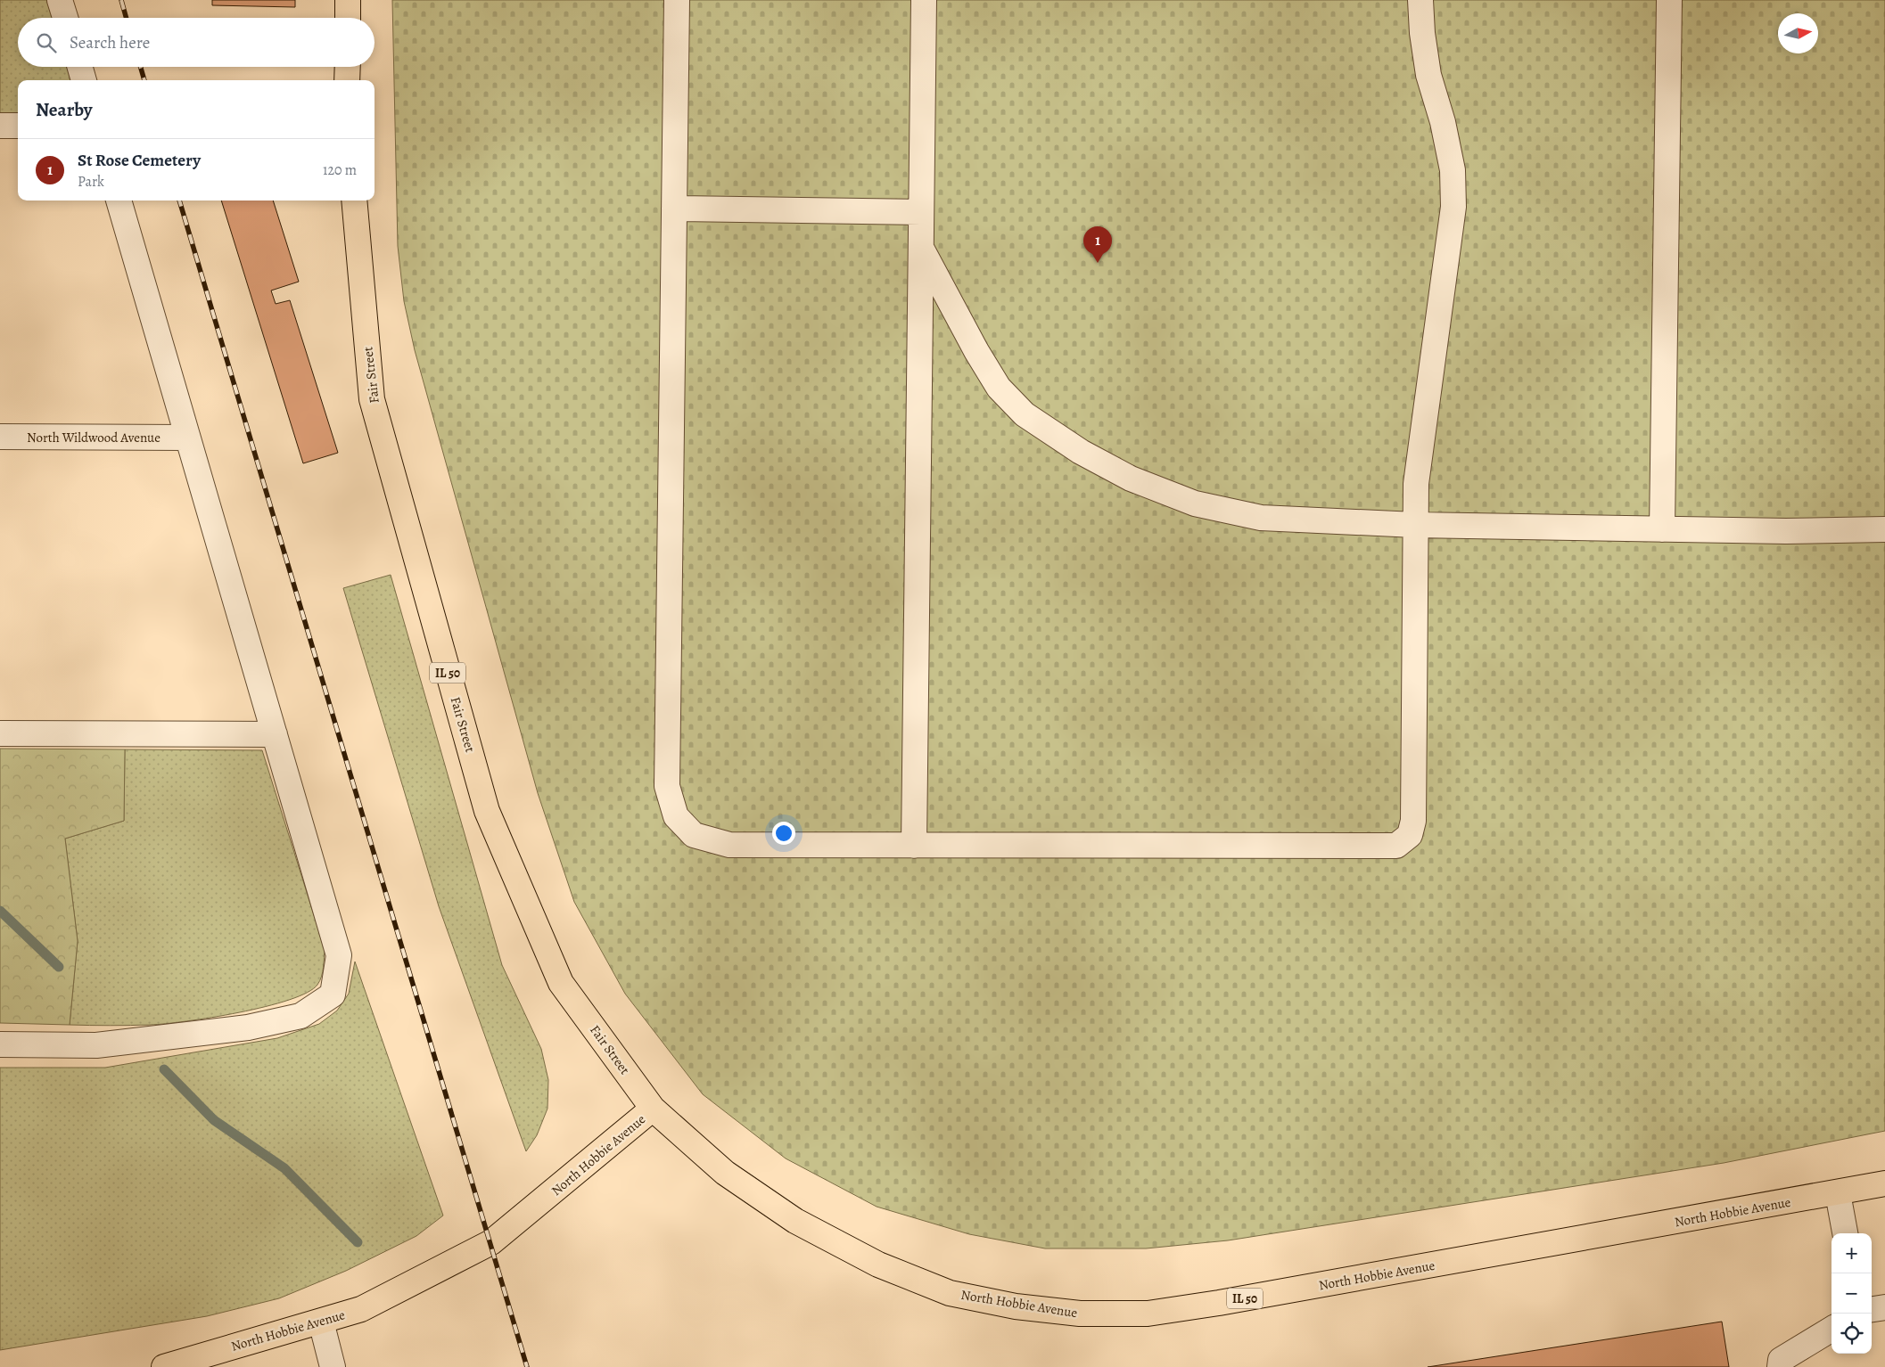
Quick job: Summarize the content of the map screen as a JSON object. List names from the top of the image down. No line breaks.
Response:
{"streets":{"main road":["Fair Street","IL 50","North Hobbie Avenue"],"street":["North Wildwood Avenue"]},"crossings":[["Fair Street","North Hobbie Avenue"]],"north":"right","page":{"search":"Search here","heading":"Nearby","list":[{"mark":"1","name":"St Rose Cemetery","note":"Park","value":"120 m"}],"pins":"1","map_buttons":["+","−"]}}
